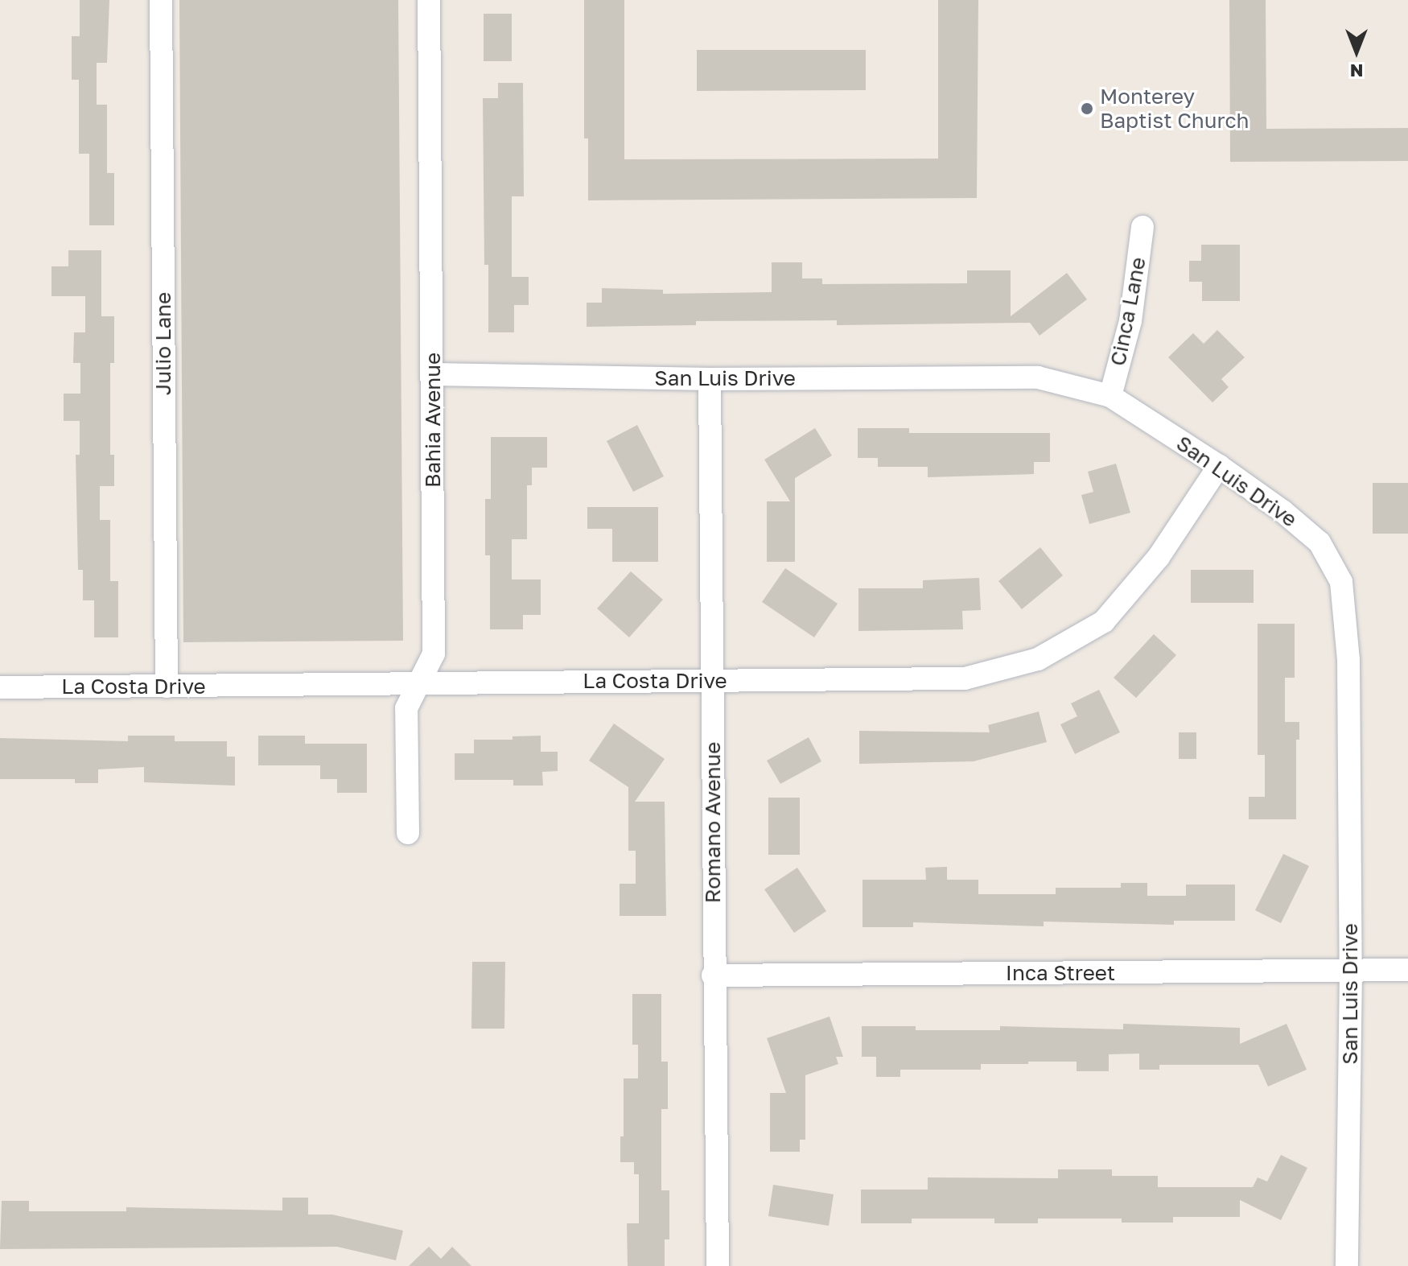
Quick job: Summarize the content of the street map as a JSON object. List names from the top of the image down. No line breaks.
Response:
{"streets":{"street":["Cinca Lane","Julio Lane","San Luis Drive","Bahia Avenue","La Costa Drive","Romano Avenue","Inca Street"]},"crossings":[["Cinca Lane","San Luis Drive"],["Julio Lane","La Costa Drive"],["San Luis Drive","Bahia Avenue"],["San Luis Drive","La Costa Drive"],["San Luis Drive","Romano Avenue"],["San Luis Drive","Inca Street"],["Bahia Avenue","La Costa Drive"],["La Costa Drive","Romano Avenue"],["Romano Avenue","Inca Street"]],"places":["Monterey Baptist Church"],"north":"bottom"}
